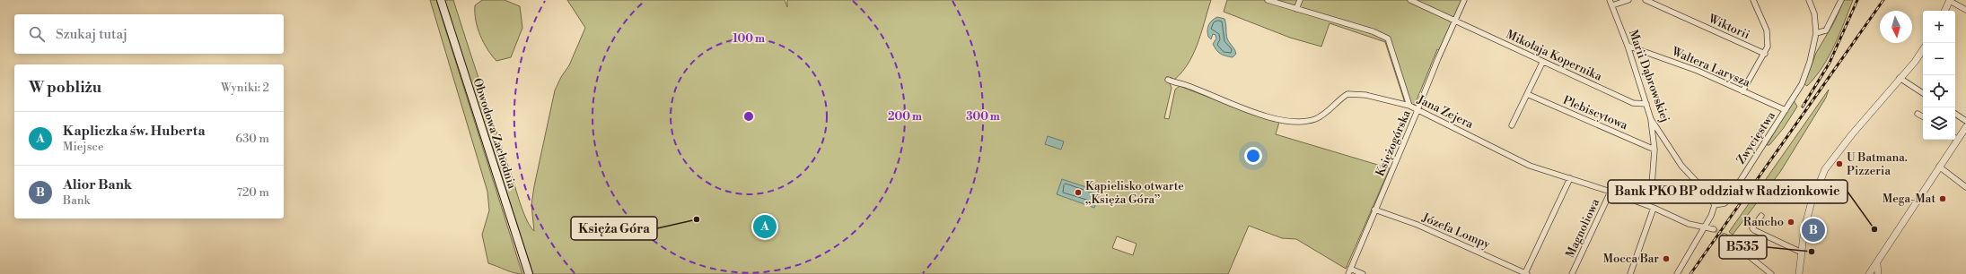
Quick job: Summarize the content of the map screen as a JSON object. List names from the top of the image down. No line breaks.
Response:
{"streets":{"main road":["Obwodowa Zachodnia"],"street":["Wiktorii","Mikołaja Kopernika","Waltera Larysza","Marii Dąbrowskiej","Jana Zejera","Plebiscytowa","Zwycięstwa","Księżogórska","Magnoliowa","Józefa Lompy"]},"crossings":[["Mikołaja Kopernika","Marii Dąbrowskiej"],["Mikołaja Kopernika","Księżogórska"],["Waltera Larysza","Marii Dąbrowskiej"],["Waltera Larysza","Zwycięstwa"],["Marii Dąbrowskiej","Zwycięstwa"],["Jana Zejera","Księżogórska"],["Jana Zejera","Magnoliowa"],["Księżogórska","Józefa Lompy"]],"places":["U Batmana. Pizzeria","Kąpielisko otwarte „Księża Góra”","Mega-Mat","Księża Góra","Rancho","Bank PKO BP oddział w Radzionkowie","B535","Mocca Bar"],"north":"bottom","page":{"map_buttons":["+","−"],"search":"Szukaj tutaj","heading":["W pobliżu","Wyniki: 2"],"list":[{"mark":"A","name":"Kapliczka św. Huberta","note":"Miejsce","value":"630 m"},{"mark":"B","name":"Alior Bank","note":"Bank","value":"720 m"}],"pins":["A","B"]},"rings":["100 m","200 m","300 m"]}
